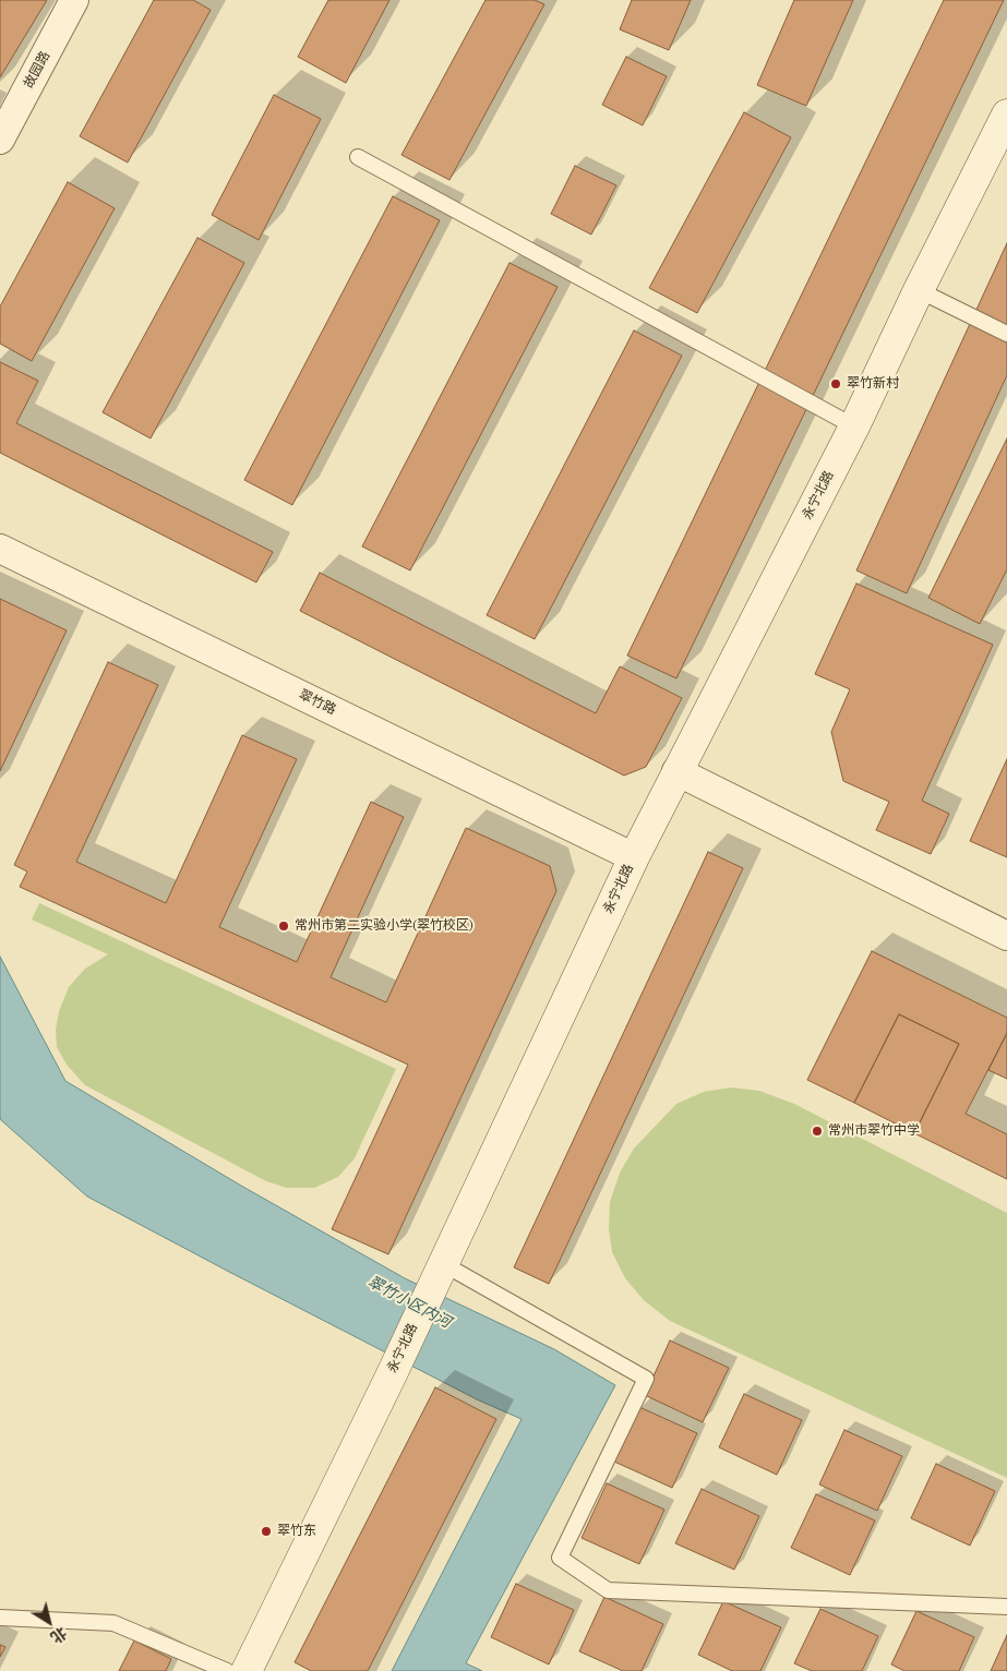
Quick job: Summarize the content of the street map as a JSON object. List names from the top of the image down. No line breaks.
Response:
{"streets":{"main road":["永宁北路"],"street":["故园路","翠竹路"]},"crossings":[["永宁北路","翠竹路"]],"water":["翠竹小区内河"],"places":["翠竹新村","常州市第二实验小学(翠竹校区)","常州市翠竹中学","翠竹东"],"north":"bottom right"}
